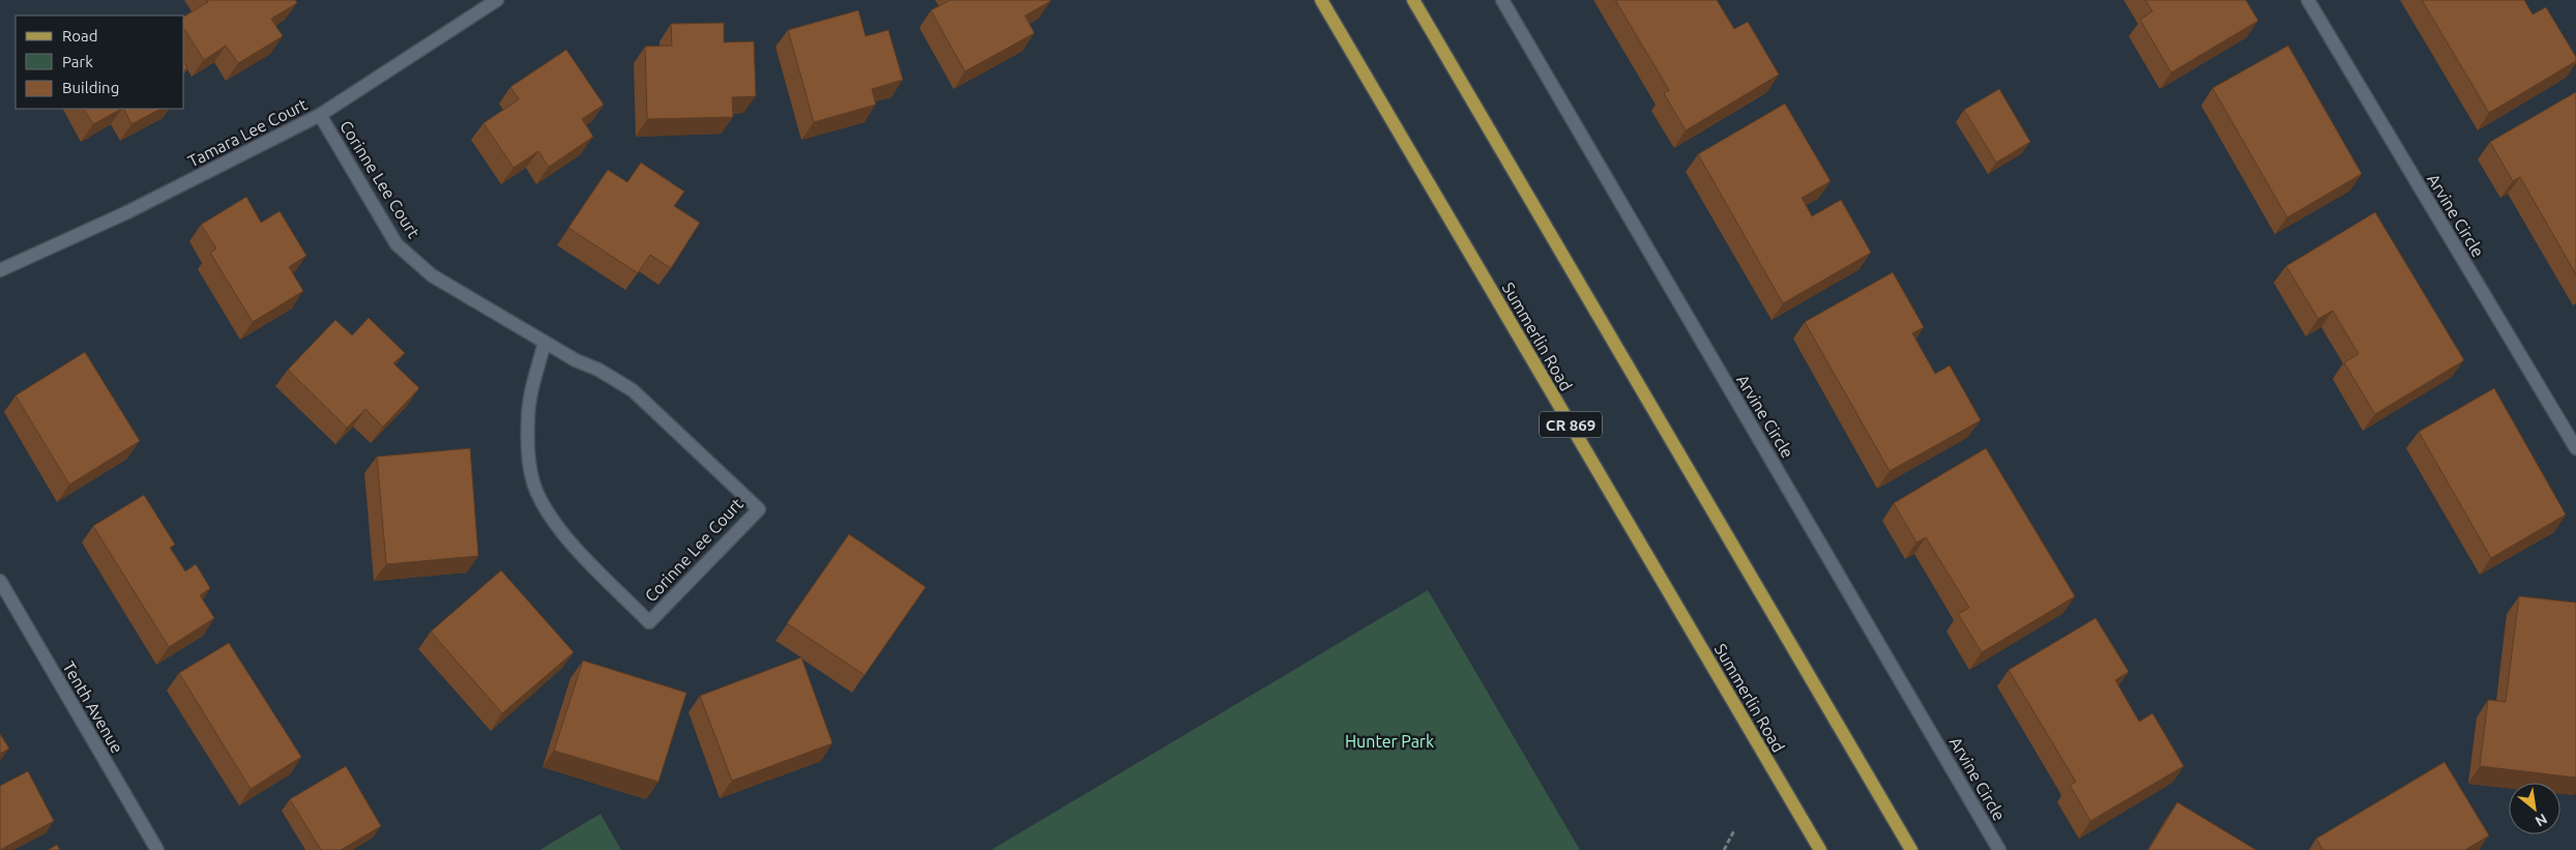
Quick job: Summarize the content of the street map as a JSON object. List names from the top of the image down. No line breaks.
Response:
{"streets":{"main road":["Summerlin Road","CR 869"],"street":["Tamara Lee Court","Corinne Lee Court","Arvine Circle","Tenth Avenue"]},"crossings":[["Tamara Lee Court","Corinne Lee Court"]],"parks":["Hunter Park"],"legend":["Road","Park","Building"],"north":"bottom right"}
